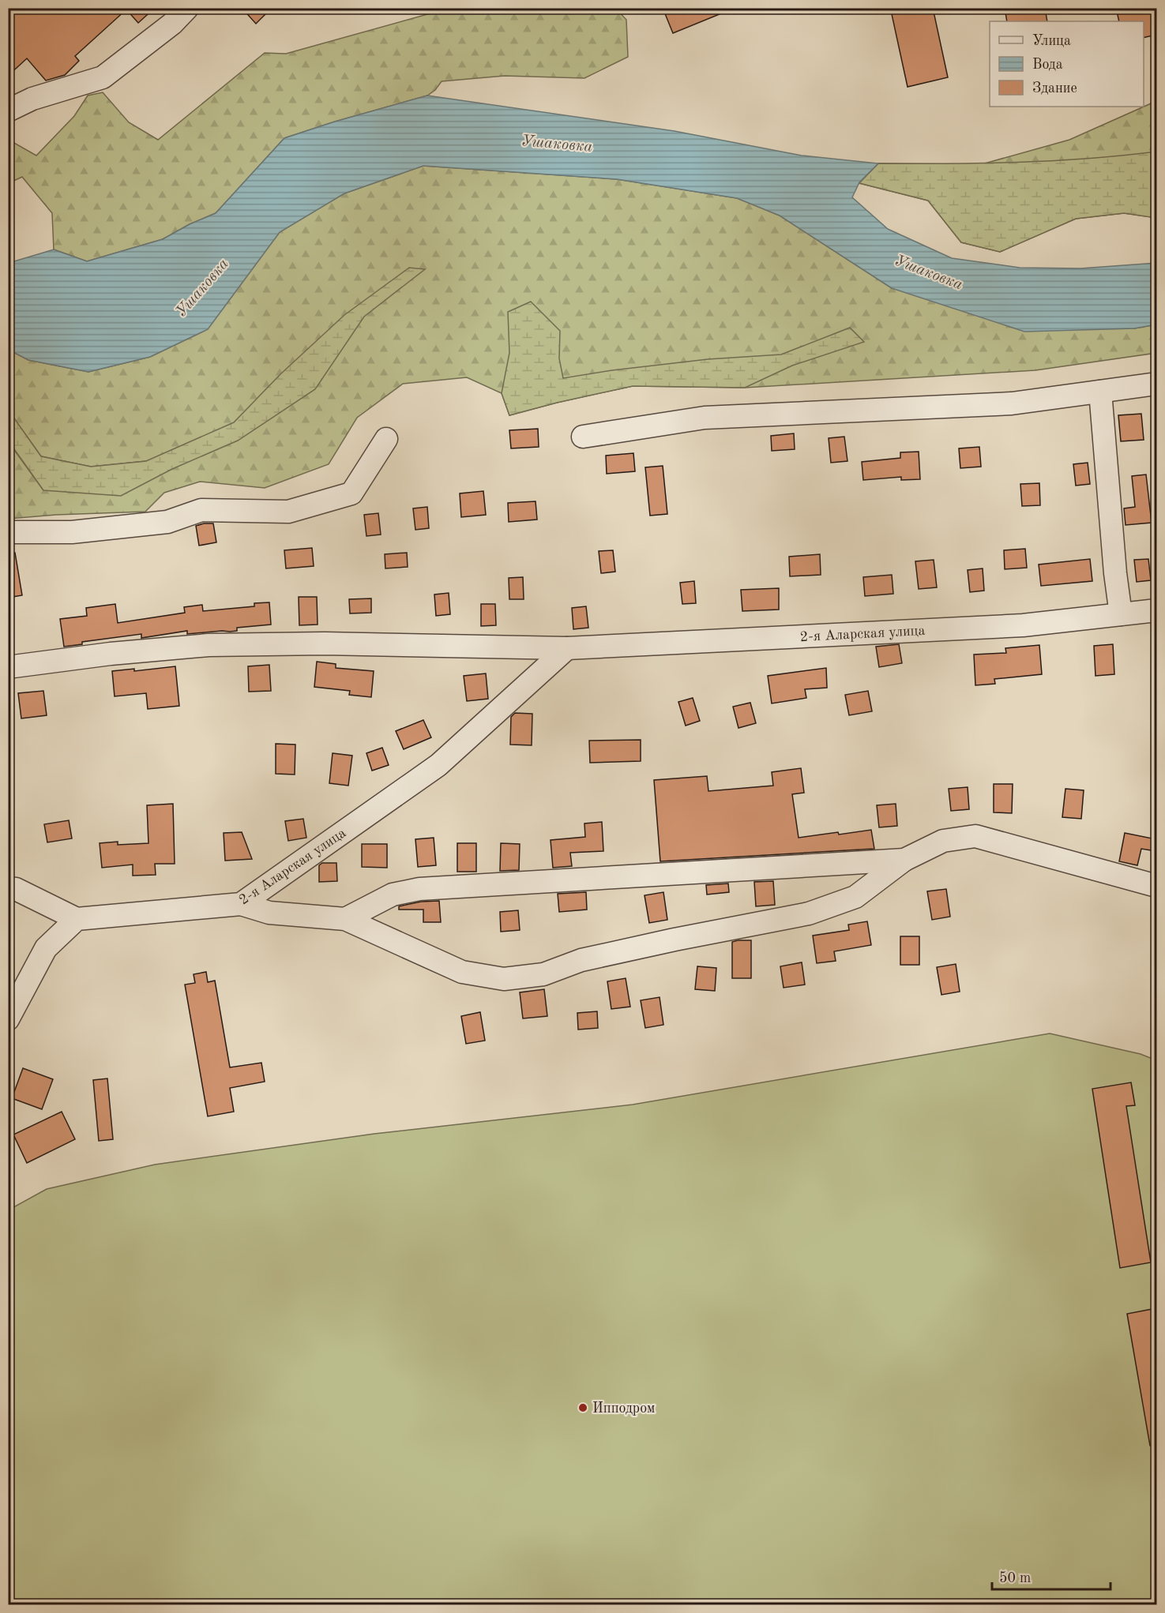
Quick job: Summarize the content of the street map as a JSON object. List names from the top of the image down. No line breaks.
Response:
{"streets":{"street":["2-я Аларская улица"]},"water":["Ушаковка"],"places":["Ипподром"],"legend":["Улица","Вода","Здание"],"scale_bar":"50 m"}
